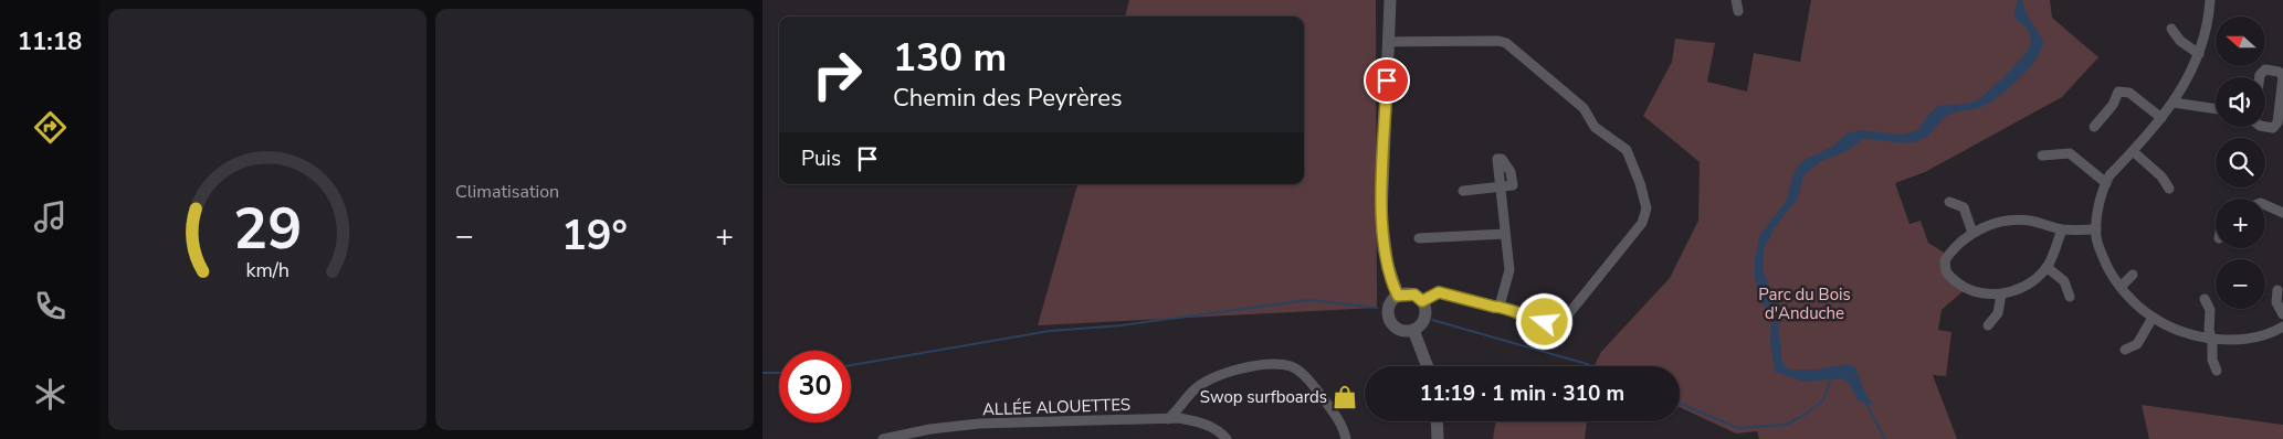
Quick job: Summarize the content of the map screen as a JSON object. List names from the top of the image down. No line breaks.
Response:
{"streets":{"street":["ALLÉE ALOUETTES"]},"parks":["Parc du Bois d'Anduche"],"places":{"shop":["Swop surfboards"]},"north":"left","page":{"tabs":"11:18","tile":"Climatisation","map_buttons":["+","−"],"turn":["130 m","Chemin des Peyrères"],"then":"Puis","heat":["−","19°","+"],"limit":"30","trip":"11:19 · 1 min · 310 m","gauge":["29","km/h"]}}
